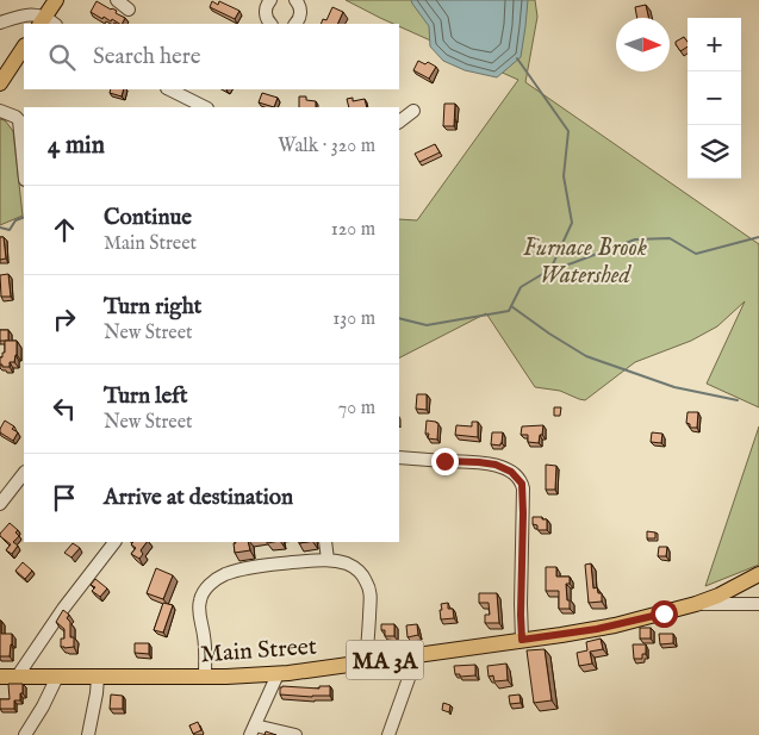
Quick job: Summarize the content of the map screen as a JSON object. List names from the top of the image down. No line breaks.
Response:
{"streets":{"main road":["Main Street","MA 3A"]},"parks":["Furnace Brook Watershed"],"north":"right","page":{"map_buttons":["+","−"],"search":"Search here","heading":["4 min","Walk · 320 m"],"list":[["Continue","Main Street","120 m"],["Turn right","New Street","130 m"],["Turn left","New Street","70 m"],"Arrive at destination"]}}
